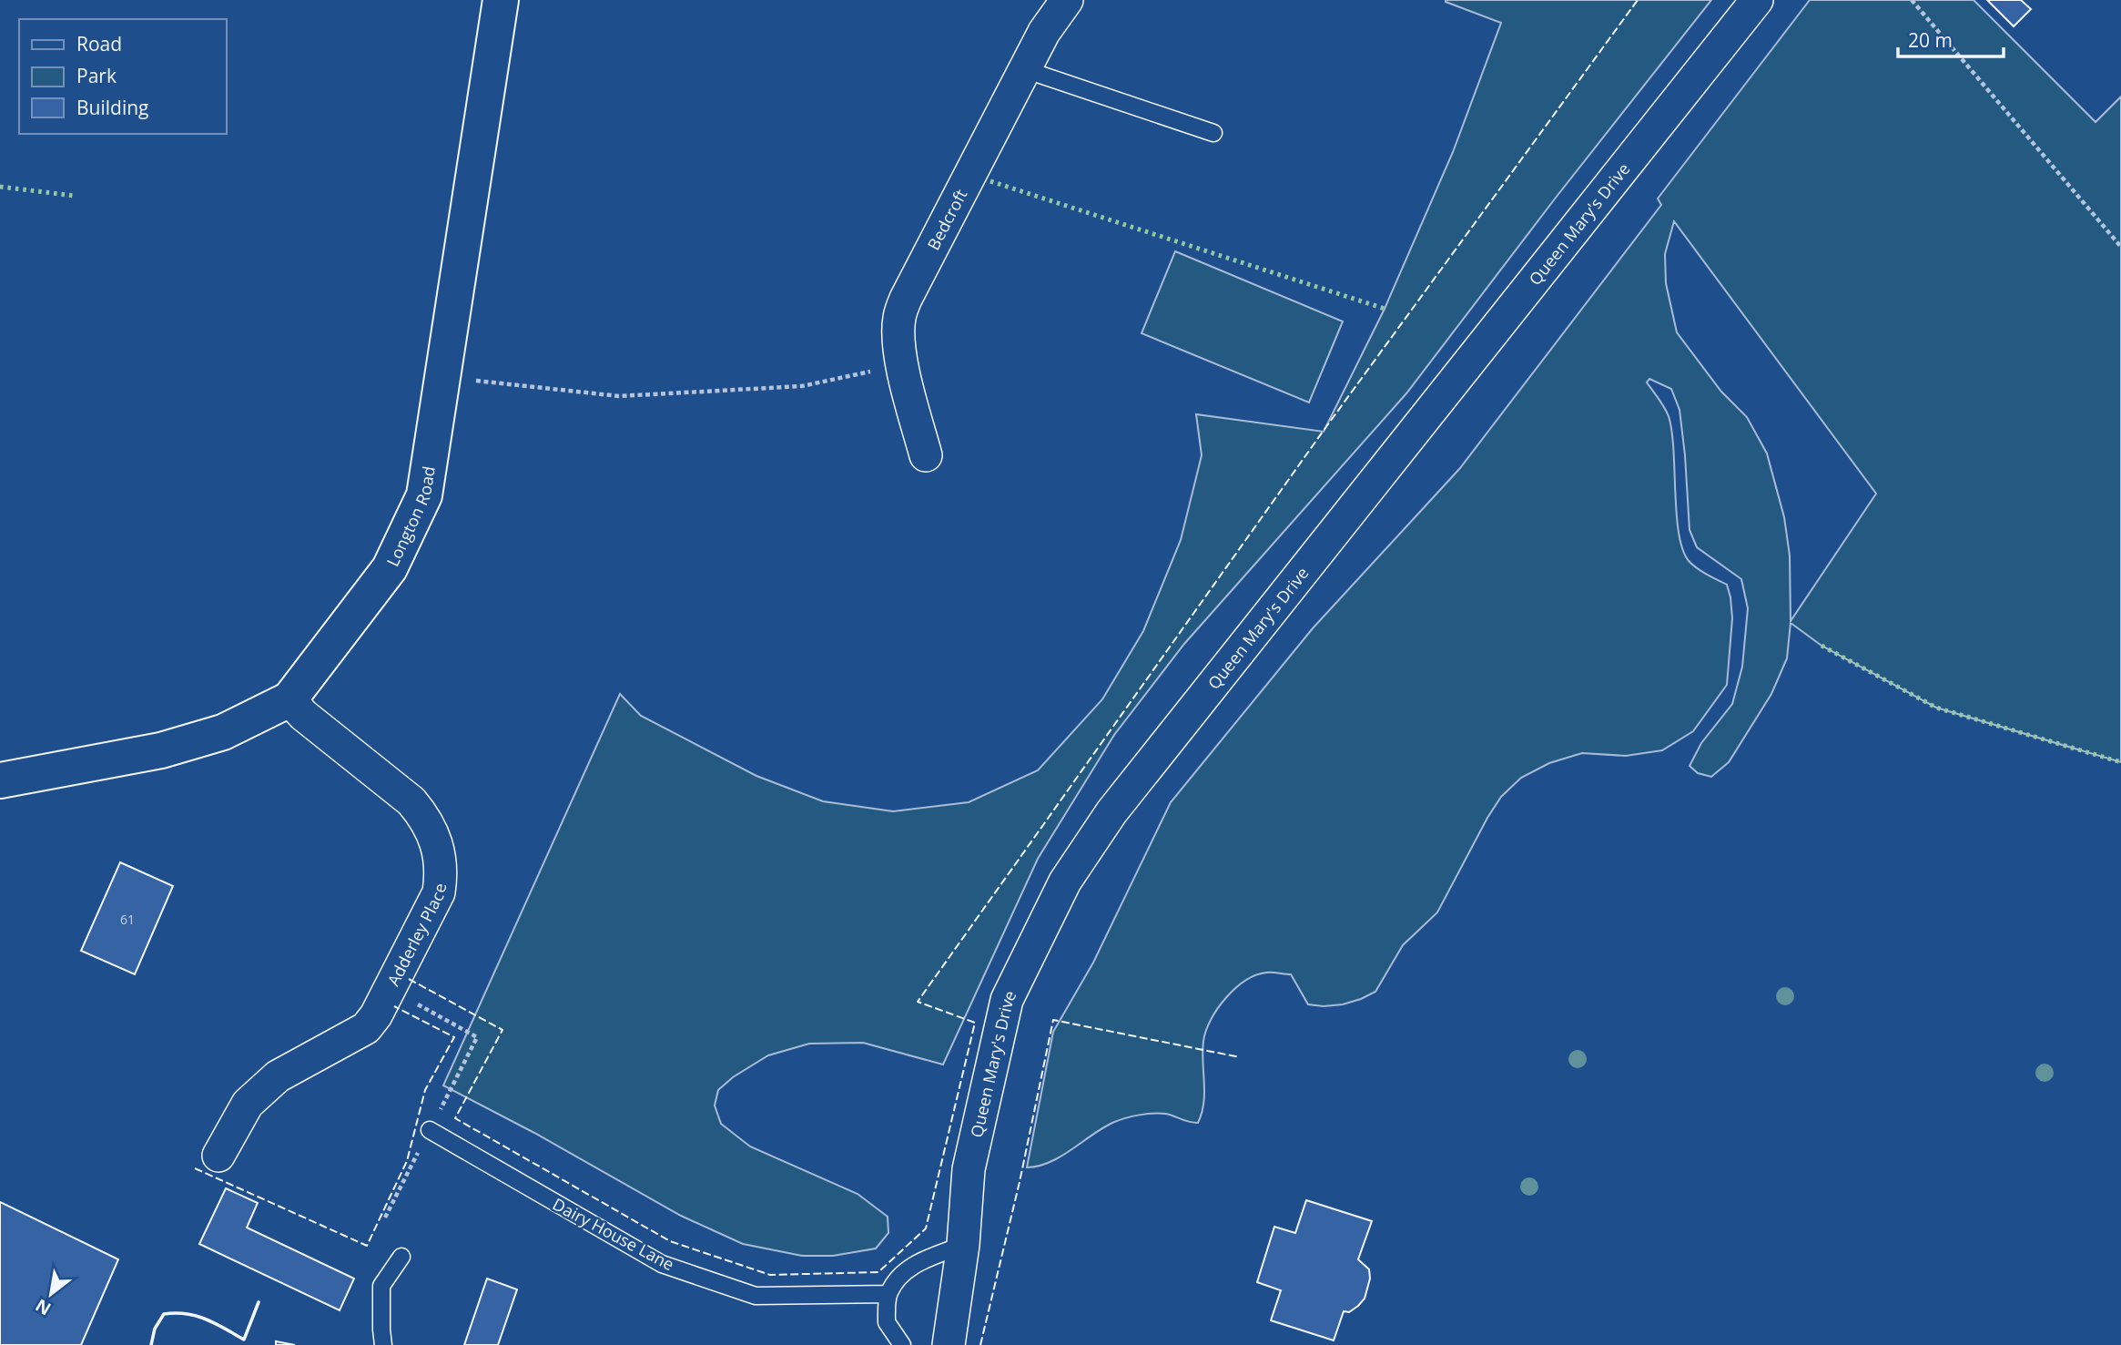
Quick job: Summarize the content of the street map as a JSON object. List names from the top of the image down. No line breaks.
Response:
{"streets":{"street":["Bedcroft","Queen Mary's Drive","Longton Road","Adderley Place"],"lane":["Dairy House Lane"]},"crossings":[["Longton Road","Adderley Place"]],"house_numbers":["61"],"legend":["Road","Park","Building"],"scale_bar":"20 m","north":"bottom left"}
